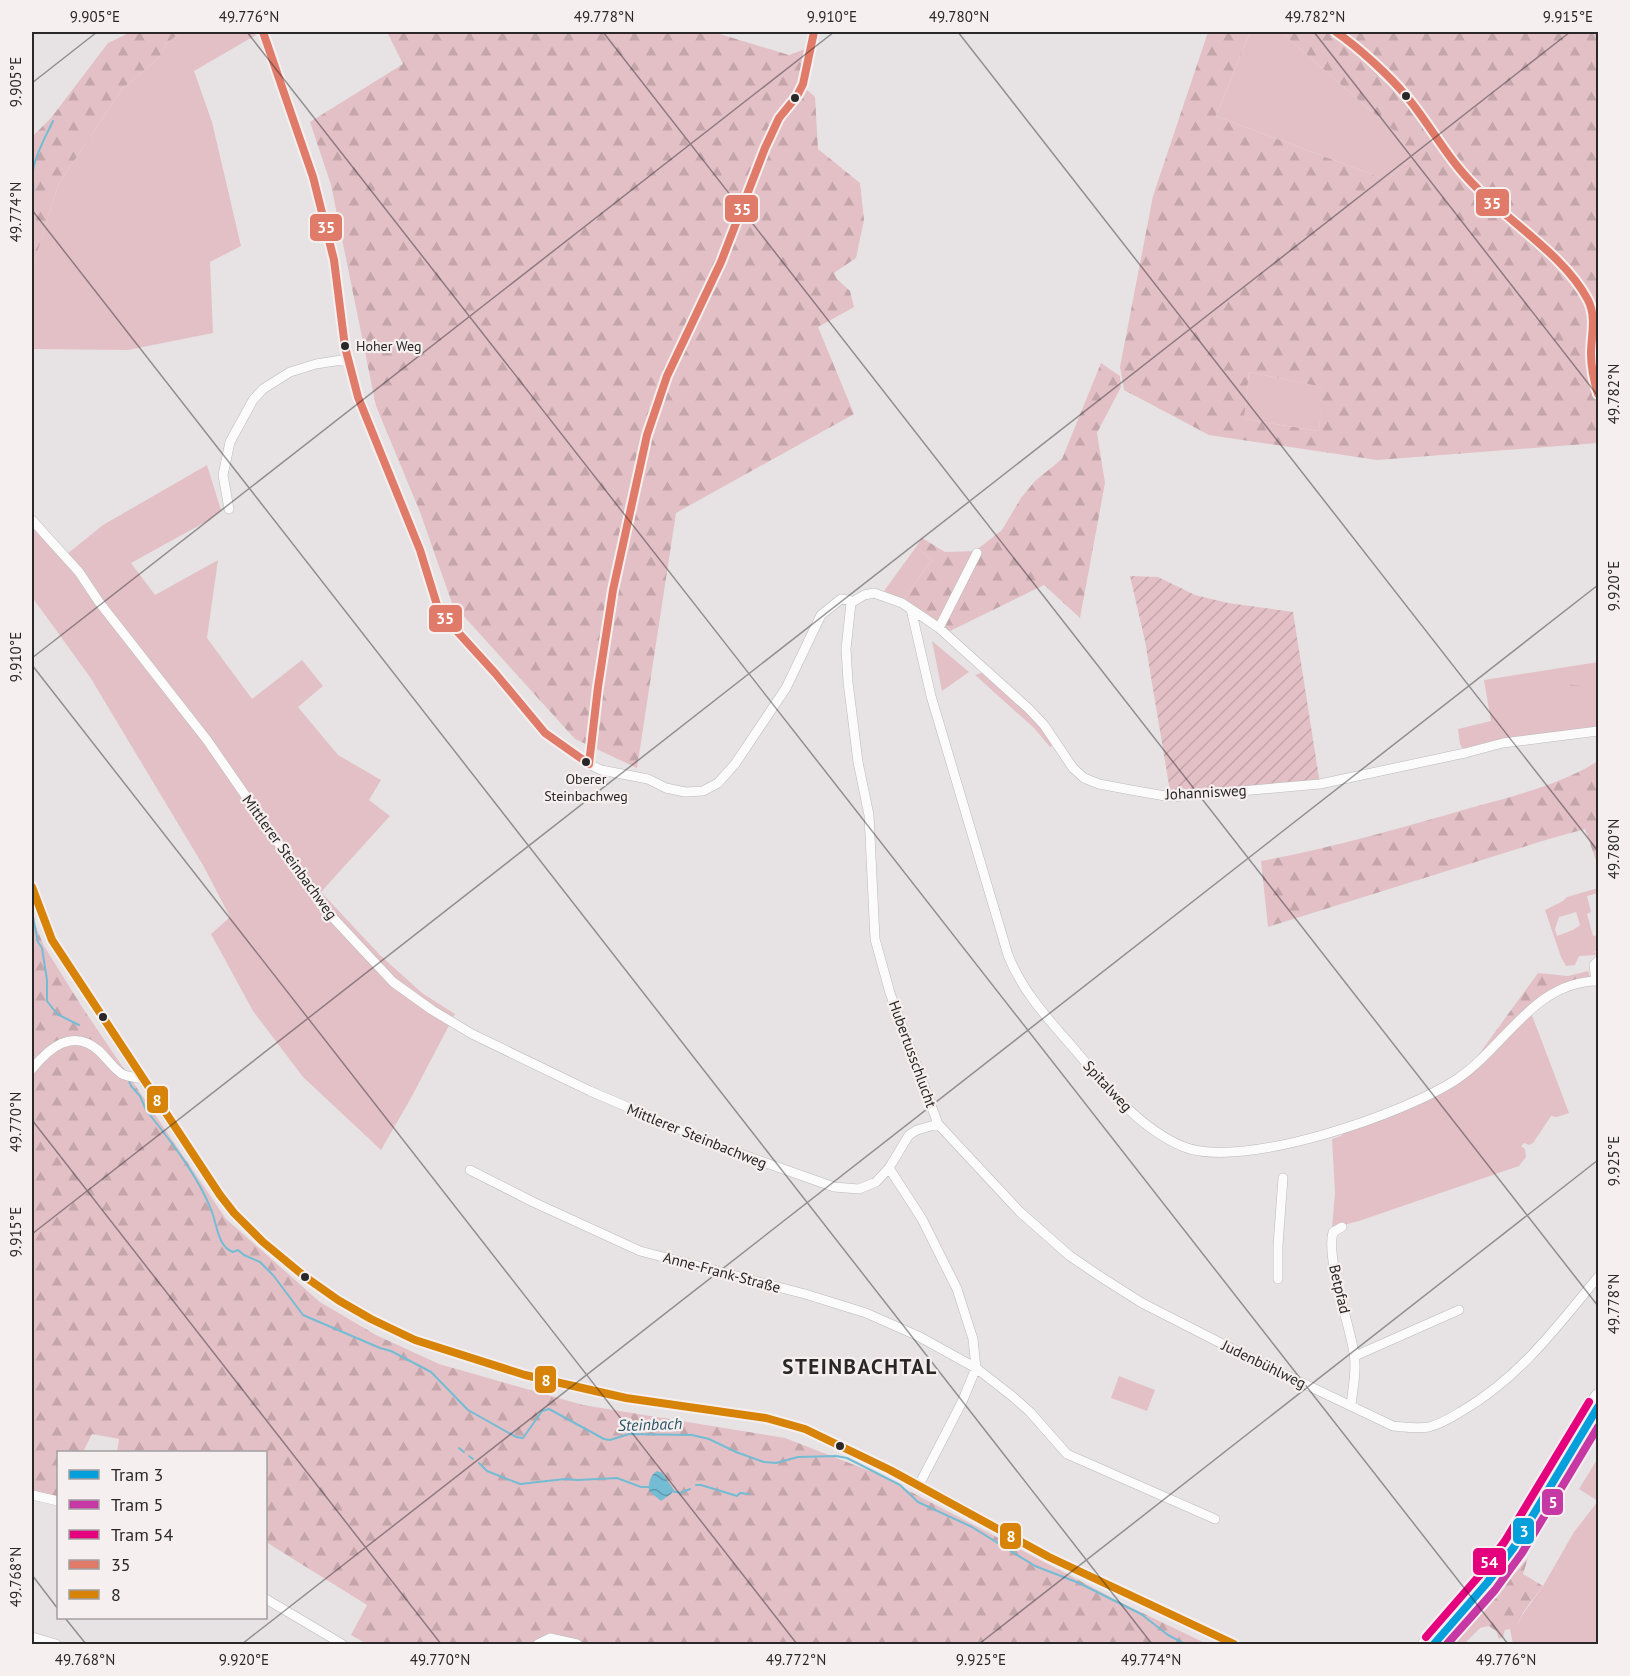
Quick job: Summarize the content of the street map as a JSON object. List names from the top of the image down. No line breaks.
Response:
{"streets":{"street":["Johannisweg","Mittlerer Steinbachweg","Hubertusschlucht","Spitalweg","Anne-Frank-Straße","Betpfad","Judenbühlweg"]},"crossings":[["Johannisweg","Hubertusschlucht"],["Johannisweg","Spitalweg"],["Mittlerer Steinbachweg","Hubertusschlucht"],["Hubertusschlucht","Judenbühlweg"],["Betpfad","Judenbühlweg"]],"districts":["STEINBACHTAL"],"water":["Steinbach"],"places":["Hoher Weg","Oberer Steinbachweg"],"lines":["transit line 35","transit line 8","tram line 54","tram line 3","tram line 5"],"legend":["Tram 3","Tram 5","Tram 54","35","8"],"coordinates":["9.905°E","49.776°N","49.778°N","9.910°E","49.780°N","49.782°N","9.915°E","49.774°N","9.920°E","49.770°N","9.925°E","49.768°N","49.772°N"]}
